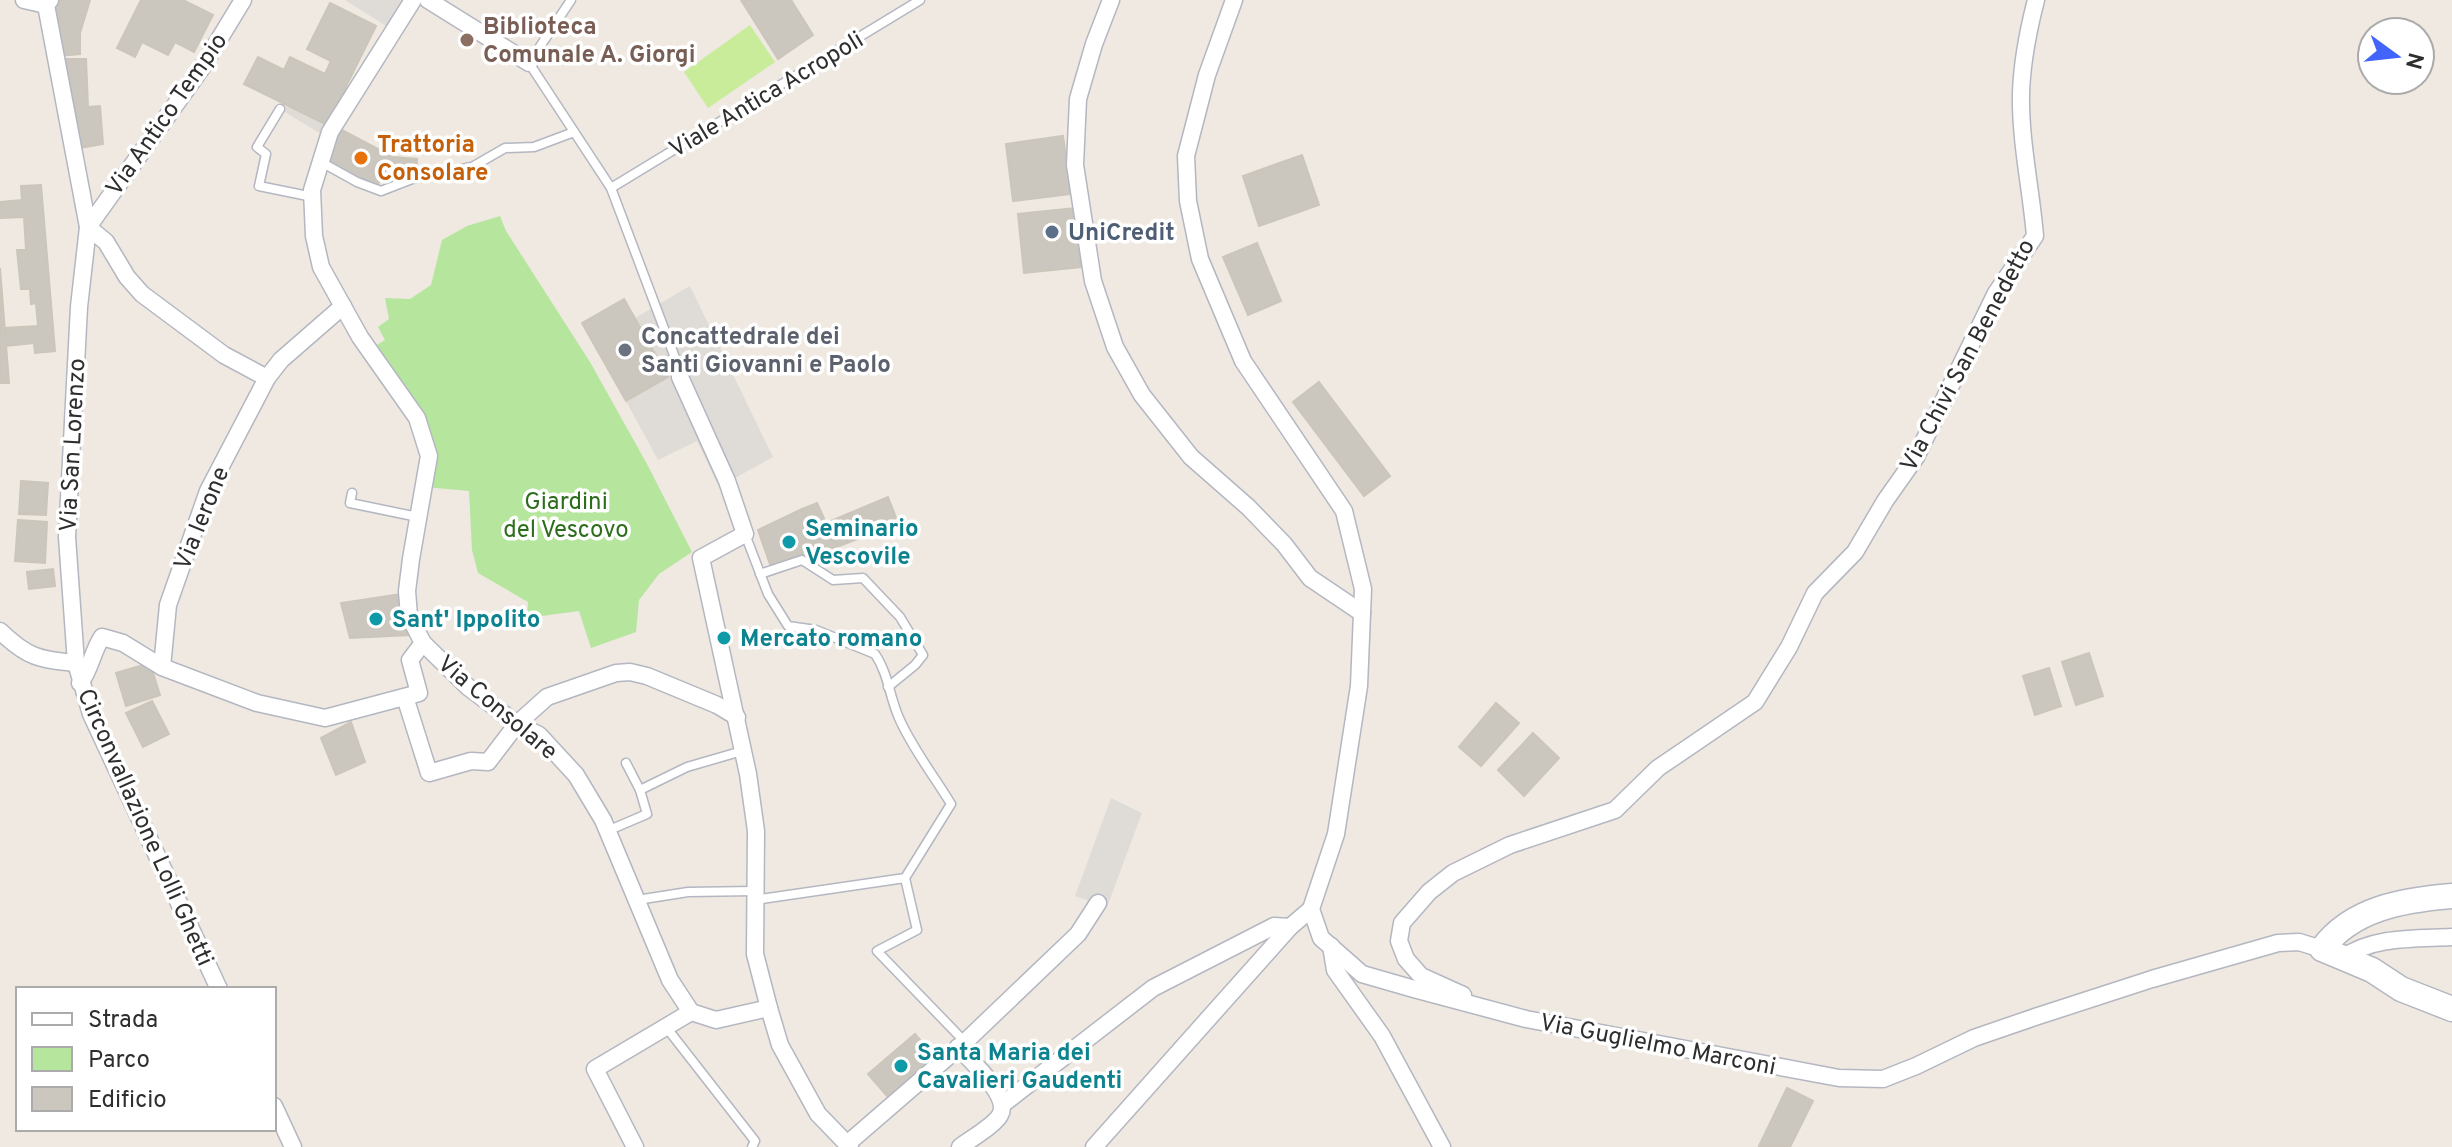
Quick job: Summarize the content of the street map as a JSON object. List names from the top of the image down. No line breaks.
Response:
{"streets":{"street":["Via Antico Tempio","Via Chivi San Benedetto","Via San Lorenzo","Via Ierone","Via Consolare","Circonvallazione Lolli Ghetti","Via Guglielmo Marconi"],"lane":["Viale Antica Acropoli"]},"crossings":[["Via Antico Tempio","Via San Lorenzo"],["Via Chivi San Benedetto","Via Guglielmo Marconi"],["Via San Lorenzo","Circonvallazione Lolli Ghetti"],["Via Ierone","Via Consolare"]],"parks":["Giardini del Vescovo"],"places":["Biblioteca Comunale A. Giorgi","Trattoria Consolare","UniCredit","Concattedrale dei Santi Giovanni e Paolo","Seminario Vescovile","Sant' Ippolito","Mercato romano","Santa Maria dei Cavalieri Gaudenti"],"legend":["Strada","Parco","Edificio"],"north":"right"}
